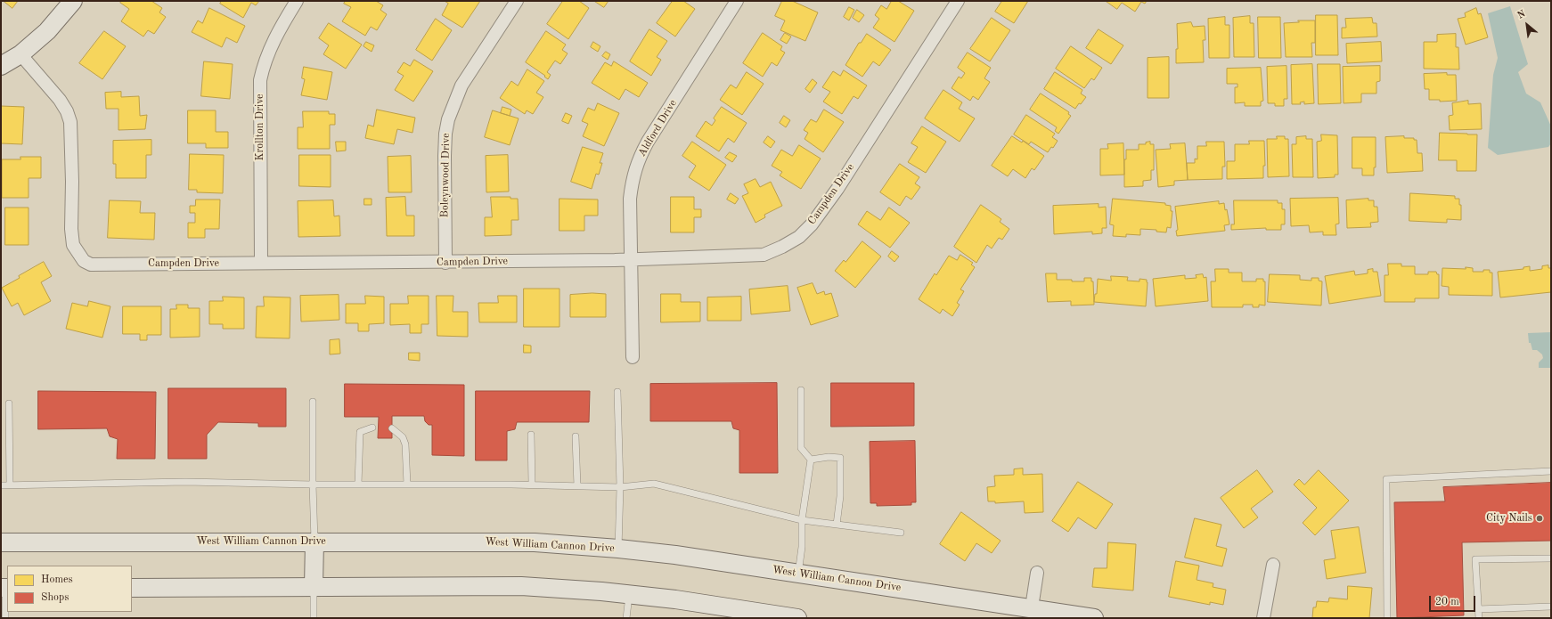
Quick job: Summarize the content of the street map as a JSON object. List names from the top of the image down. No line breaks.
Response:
{"streets":{"main road":["West William Cannon Drive"],"street":["Krollton Drive","Aldford Drive","Boleynwood Drive","Campden Drive"]},"crossings":[["Krollton Drive","Campden Drive"],["Aldford Drive","Campden Drive"],["Boleynwood Drive","Campden Drive"]],"places":["City Nails"],"legend":["Homes","Shops"],"scale_bar":"20 m","north":"top left"}
